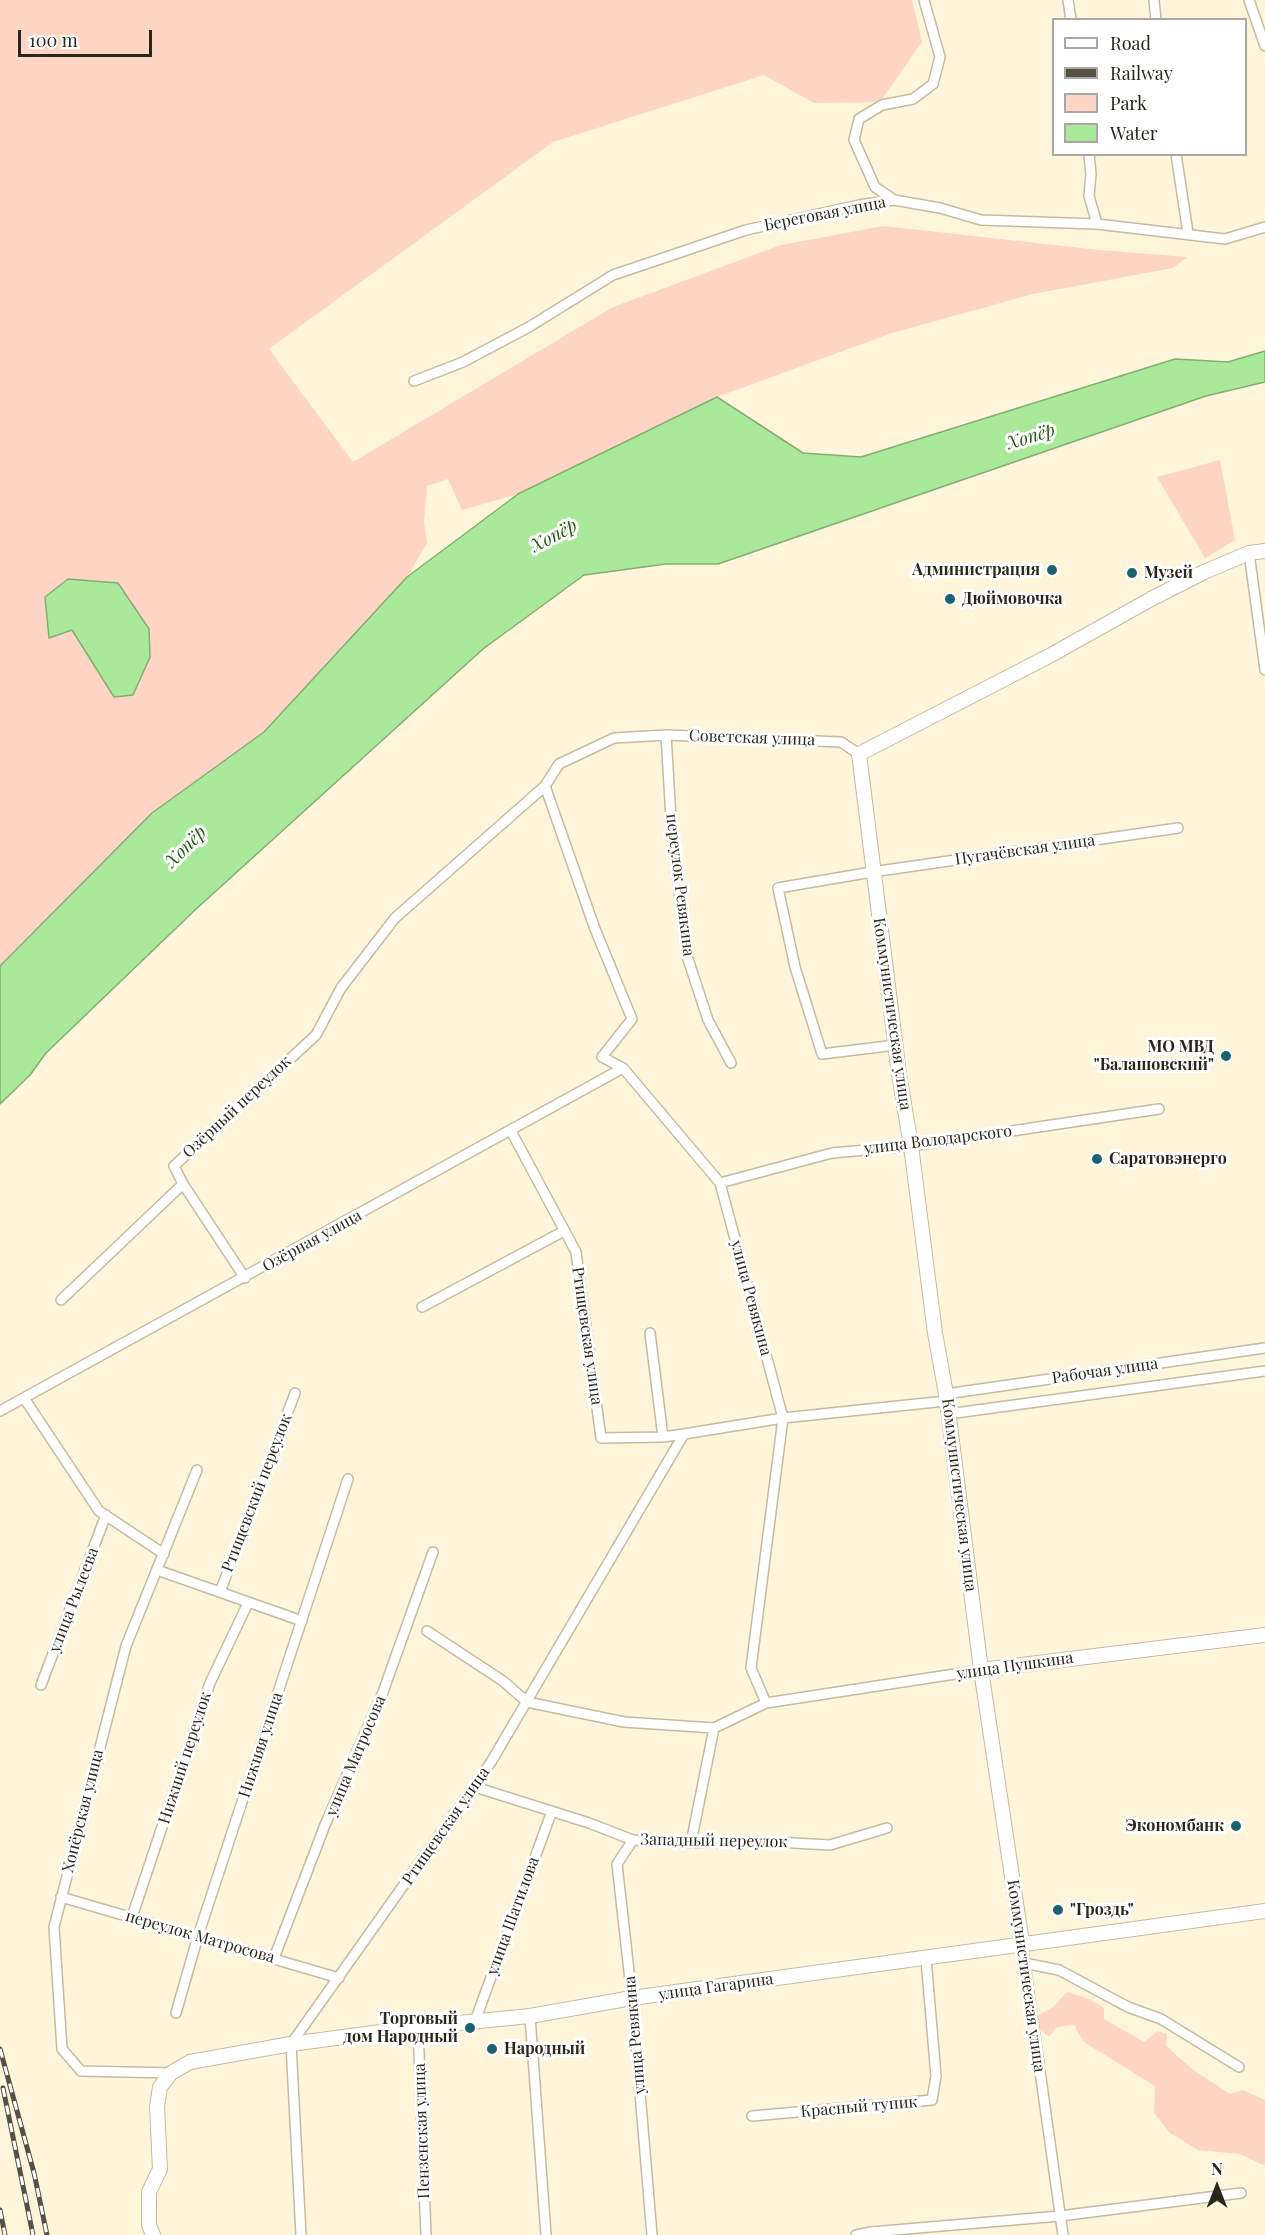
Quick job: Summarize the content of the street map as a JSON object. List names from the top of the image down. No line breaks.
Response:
{"streets":{"street":["Береговая улица","Советская улица","Пугачёвская улица","переулок Ревякина","Коммунистическая улица","Озёрный переулок","улица Володарского","Озёрная улица","улица Ревякина","Ртищевская улица","Рабочая улица","Ртищевский переулок","улица Рылеева","улица Пушкина","Нижняя улица","улица Матросова","Нижний переулок","Хопёрская улица","Западный переулок","улица Шатилова","переулок Матросова","улица Гагарина","Красный тупик","Пензенская улица"]},"crossings":[["Советская улица","переулок Ревякина"],["Советская улица","Коммунистическая улица"],["Советская улица","Озёрный переулок"],["Советская улица","улица Ревякина"],["Пугачёвская улица","Коммунистическая улица"],["Коммунистическая улица","улица Володарского"],["Коммунистическая улица","Ртищевская улица"],["Коммунистическая улица","Рабочая улица"],["Коммунистическая улица","улица Пушкина"],["Коммунистическая улица","улица Гагарина"],["Озёрный переулок","Озёрная улица"],["улица Володарского","улица Ревякина"],["Озёрная улица","улица Ревякина"],["Озёрная улица","Ртищевская улица"],["улица Ревякина","Ртищевская улица"],["улица Ревякина","улица Пушкина"],["улица Ревякина","Западный переулок"],["улица Ревякина","улица Гагарина"],["Ртищевская улица","Рабочая улица"],["Ртищевская улица","Западный переулок"],["Ртищевская улица","переулок Матросова"],["Ртищевская улица","улица Гагарина"],["Нижняя улица","переулок Матросова"],["улица Матросова","переулок Матросова"],["Нижний переулок","переулок Матросова"],["Хопёрская улица","переулок Матросова"],["Хопёрская улица","улица Гагарина"],["Западный переулок","улица Шатилова"],["улица Шатилова","улица Гагарина"],["улица Гагарина","Красный тупик"],["улица Гагарина","Пензенская улица"]],"water":["Хопёр"],"places":["Администрация","Музей","Дюймовочка","МО МВД \"Балашовский\"","Саратовэнерго","Экономбанк","\"Гроздь\"","Торговый дом Народный","Народный"],"legend":["Road","Railway","Park","Water"],"scale_bar":"100 m","north":"top"}
